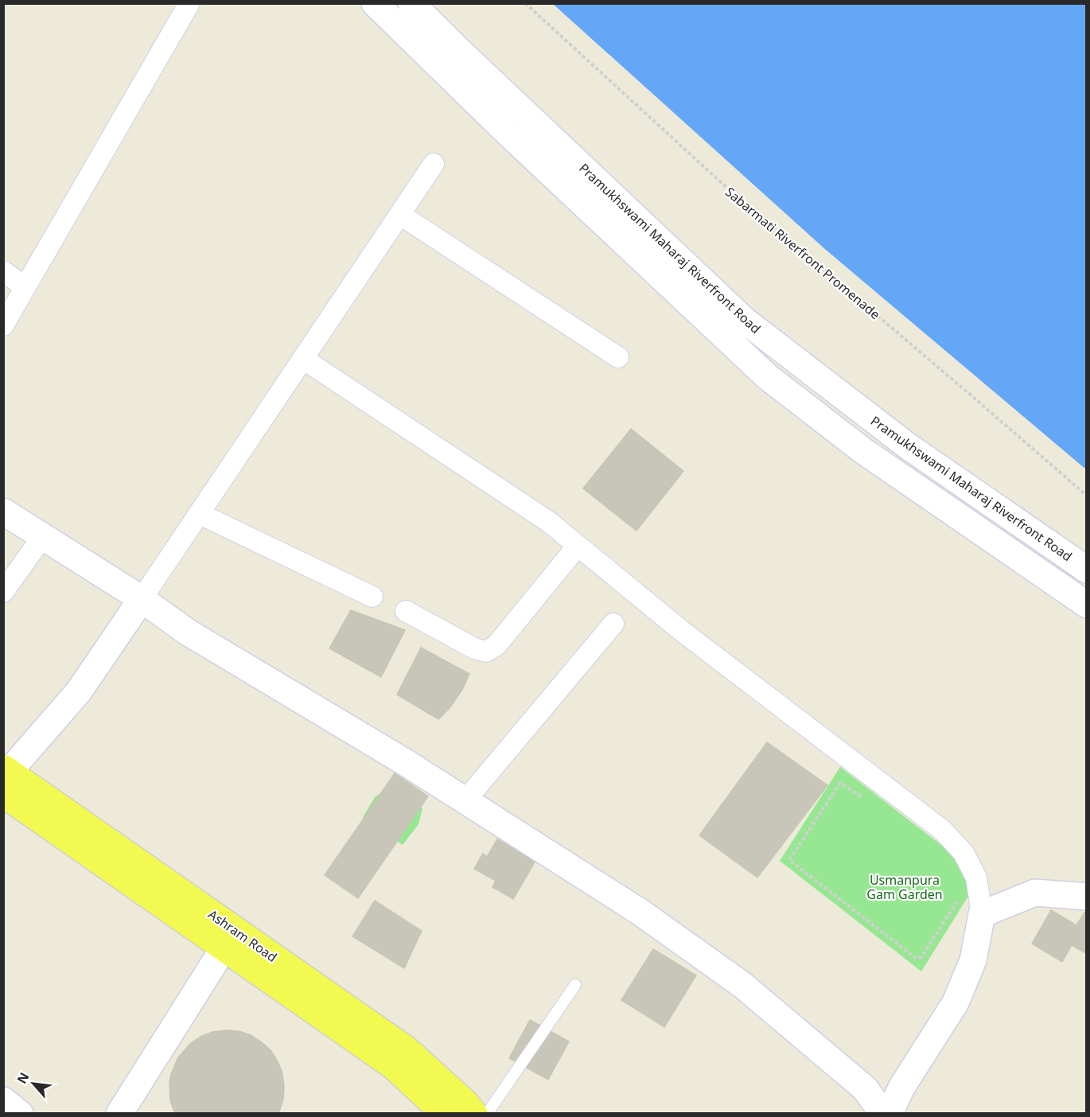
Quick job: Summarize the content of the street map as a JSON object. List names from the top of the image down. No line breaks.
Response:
{"streets":{"main road":["Ashram Road"],"street":["Pramukhswami Maharaj Riverfront Road"],"path":["Sabarmati Riverfront Promenade"]},"parks":["Usmanpura Gam Garden"],"north":"top left"}
